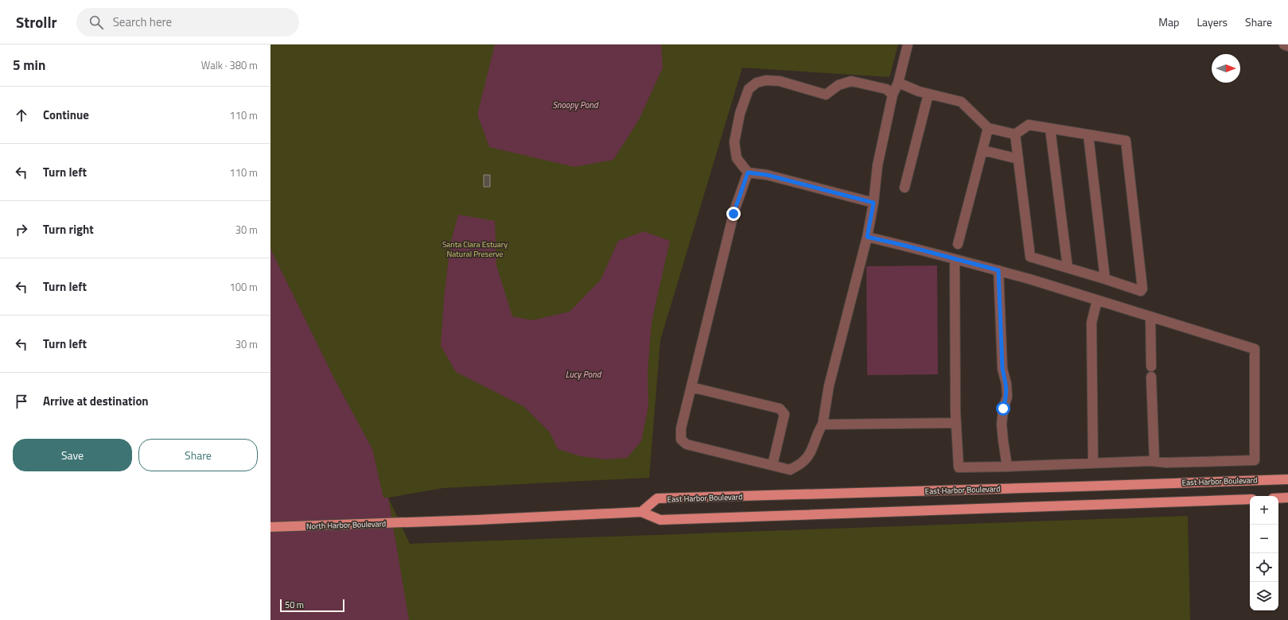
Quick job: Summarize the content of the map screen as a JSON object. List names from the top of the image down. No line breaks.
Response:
{"streets":{"main road":["East Harbor Boulevard","North Harbor Boulevard"]},"crossings":[["East Harbor Boulevard","North Harbor Boulevard"]],"water":["Snoopy Pond","Lucy Pond"],"parks":["Santa Clara Estuary Natural Preserve"],"scale_bar":"50 m","north":"right","page":{"header":"Strollr","search":"Search here","nav":["Map","Layers","Share"],"heading":["5 min","Walk · 380 m"],"list":[["Continue","110 m"],["Turn left","110 m"],["Turn right","30 m"],["Turn left","100 m"],["Turn left","30 m"],"Arrive at destination"],"buttons":["Save","Share"],"map_buttons":["+","−"],"scale":"50 m"}}
